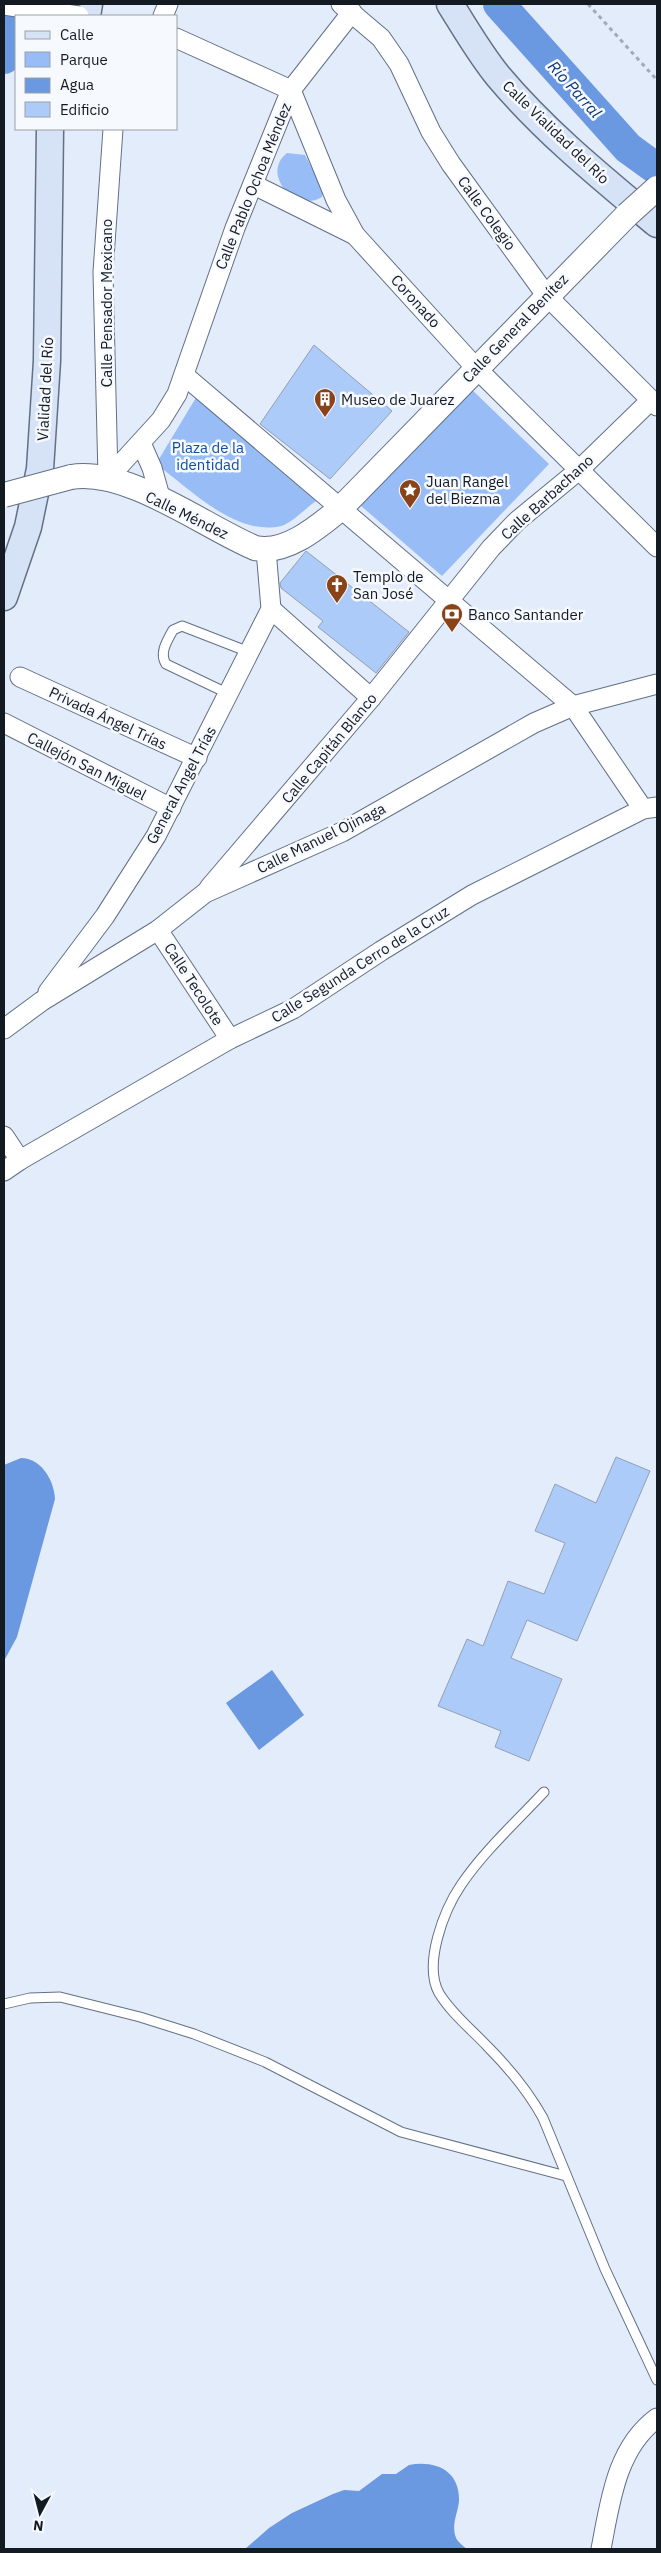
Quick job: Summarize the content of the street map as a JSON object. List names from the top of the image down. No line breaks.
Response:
{"streets":{"main road":["Calle Vialidad del Río","Vialidad del Río"],"street":["Calle Pablo Ochoa Méndez","Calle Colegio","Coronado","Calle Pensador Mexicano","Calle General Benítez","Calle Barbachano","Calle Méndez","Privada Ángel Trías","Calle Capitán Blanco","Callejón San Miguel","General Angel Trías","Calle Manuel Ojinaga","Calle Segunda Cerro de la Cruz","Calle Tecolote"]},"crossings":[["Calle Pablo Ochoa Méndez","Calle Colegio"],["Calle Pablo Ochoa Méndez","Coronado"],["Calle Pablo Ochoa Méndez","Calle Pensador Mexicano"],["Calle Pablo Ochoa Méndez","Calle Méndez"],["Calle Colegio","Calle General Benítez"],["Calle Colegio","Calle Barbachano"],["Coronado","Calle General Benítez"],["Coronado","Calle Barbachano"],["Calle Pensador Mexicano","Calle Méndez"],["Calle General Benítez","Calle Méndez"],["Calle Barbachano","Calle Capitán Blanco"],["Privada Ángel Trías","General Angel Trías"],["Calle Capitán Blanco","Calle Manuel Ojinaga"],["Callejón San Miguel","General Angel Trías"],["General Angel Trías","Calle Manuel Ojinaga"],["Calle Manuel Ojinaga","Calle Tecolote"],["Calle Segunda Cerro de la Cruz","Calle Tecolote"]],"water":["Río Parral"],"parks":["Plaza de la identidad"],"places":{"building":["Museo de Juarez"],"place":["Juan Rangel del Biezma"],"church":["Templo de San José"],"bank":["Banco Santander"]},"legend":["Calle","Parque","Agua","Edificio"],"north":"bottom"}
